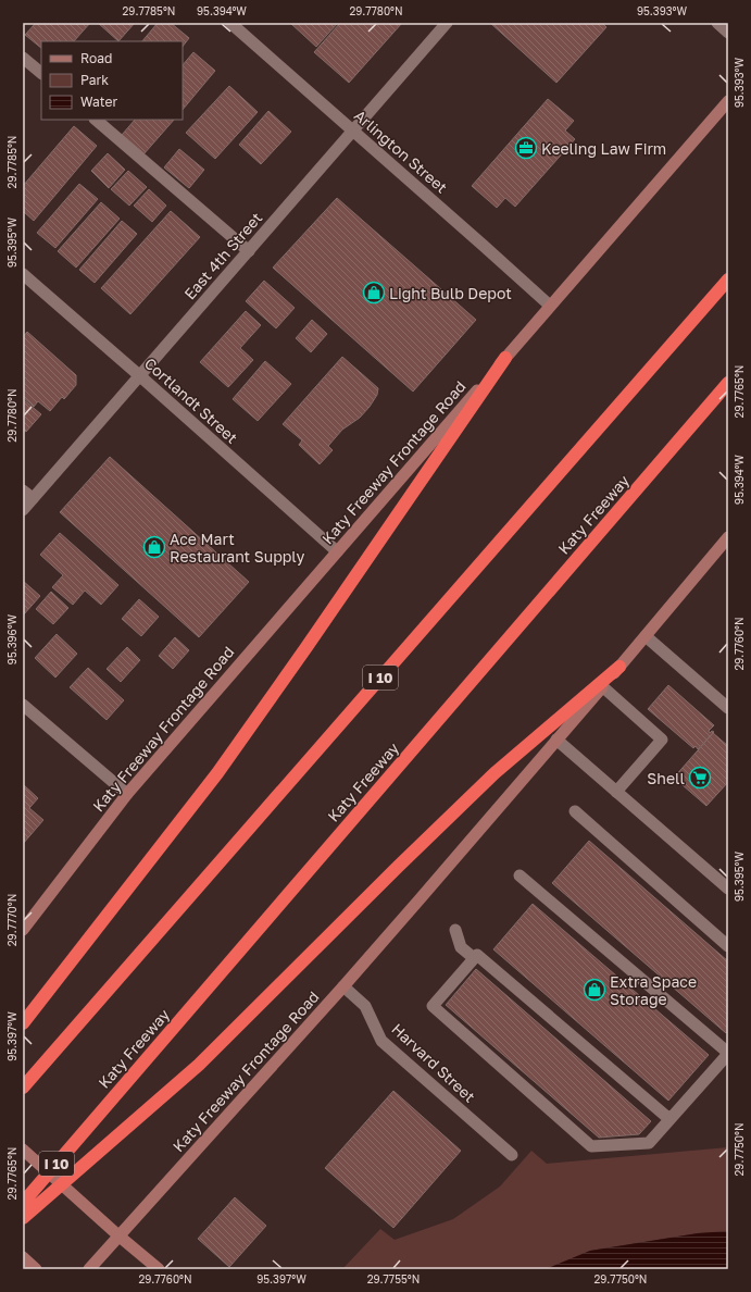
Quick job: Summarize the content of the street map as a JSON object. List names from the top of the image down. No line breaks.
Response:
{"streets":{"highway":["Katy Freeway","I 10"],"main road":["Katy Freeway Frontage Road"],"street":["Arlington Street","East 4th Street","Cortlandt Street","Harvard Street"]},"crossings":[["Arlington Street","East 4th Street"],["Arlington Street","Katy Freeway Frontage Road"],["East 4th Street","Cortlandt Street"],["Cortlandt Street","Katy Freeway Frontage Road"],["Katy Freeway Frontage Road","Harvard Street"]],"places":{"office":["Keeling Law Firm"],"shop":["Light Bulb Depot","Ace Mart Restaurant Supply","Extra Space Storage"],"supermarket":["Shell"]},"legend":["Road","Park","Water"],"coordinates":["29.7785°N","95.394°W","29.7780°N","95.393°W","95.395°W","29.7765°N","95.396°W","29.7760°N","29.7770°N","95.397°W","29.7750°N","29.7755°N"]}
